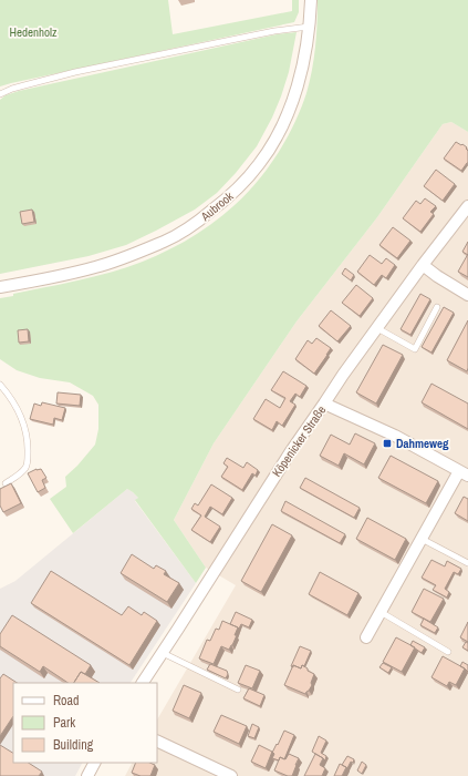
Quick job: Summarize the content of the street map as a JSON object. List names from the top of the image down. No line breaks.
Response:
{"streets":{"street":["Aubrook","Köpenicker Straße"]},"parks":["Hedenholz"],"places":{"transit":["Dahmeweg"]},"legend":["Road","Park","Building"]}
